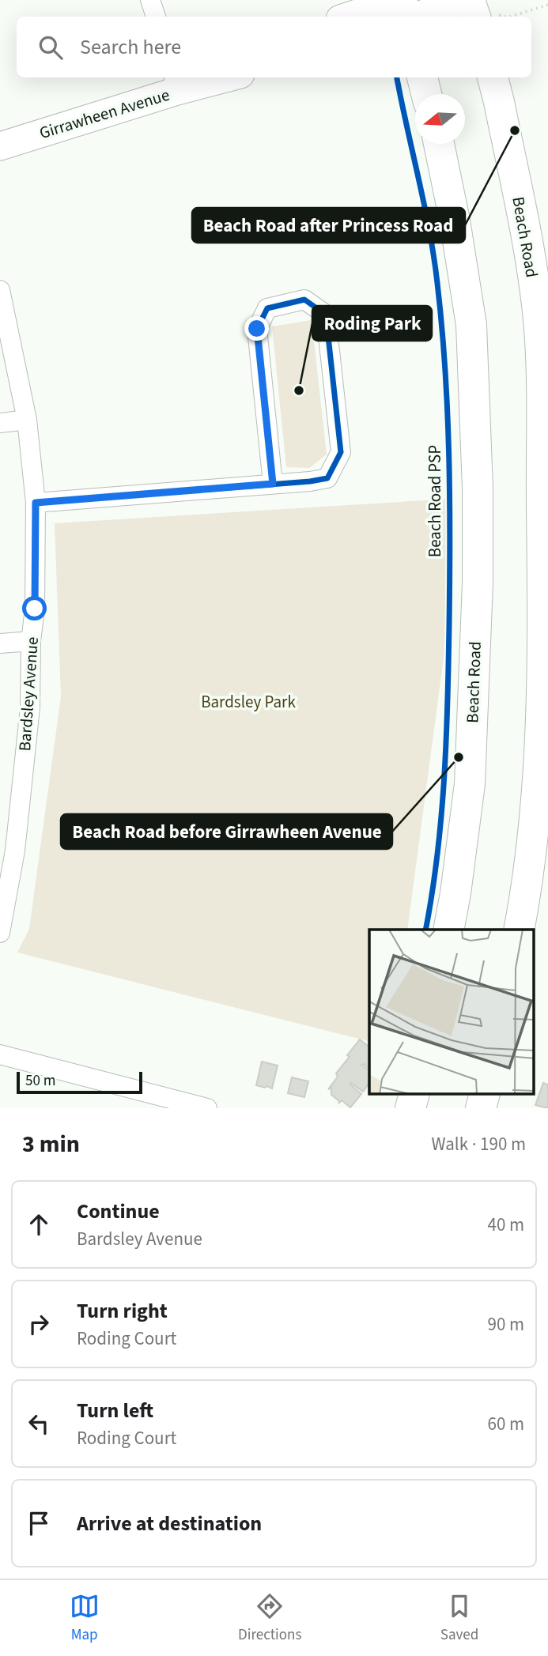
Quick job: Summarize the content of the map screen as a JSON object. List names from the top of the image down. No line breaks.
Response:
{"streets":{"main road":["Girrawheen Avenue","Beach Road"],"street":["Bardsley Avenue"],"cycle path":["Beach Road PSP"]},"parks":["Bardsley Park"],"places":["Beach Road after Princess Road","Roding Park","Beach Road before Girrawheen Avenue"],"scale_bar":"50 m","north":"left","page":{"search":"Search here","scale":"50 m","heading":["3 min","Walk · 190 m"],"list":[["Continue","Bardsley Avenue","40 m"],["Turn right","Roding Court","90 m"],["Turn left","Roding Court","60 m"],"Arrive at destination"],"nav":["Map","Directions","Saved"]}}
